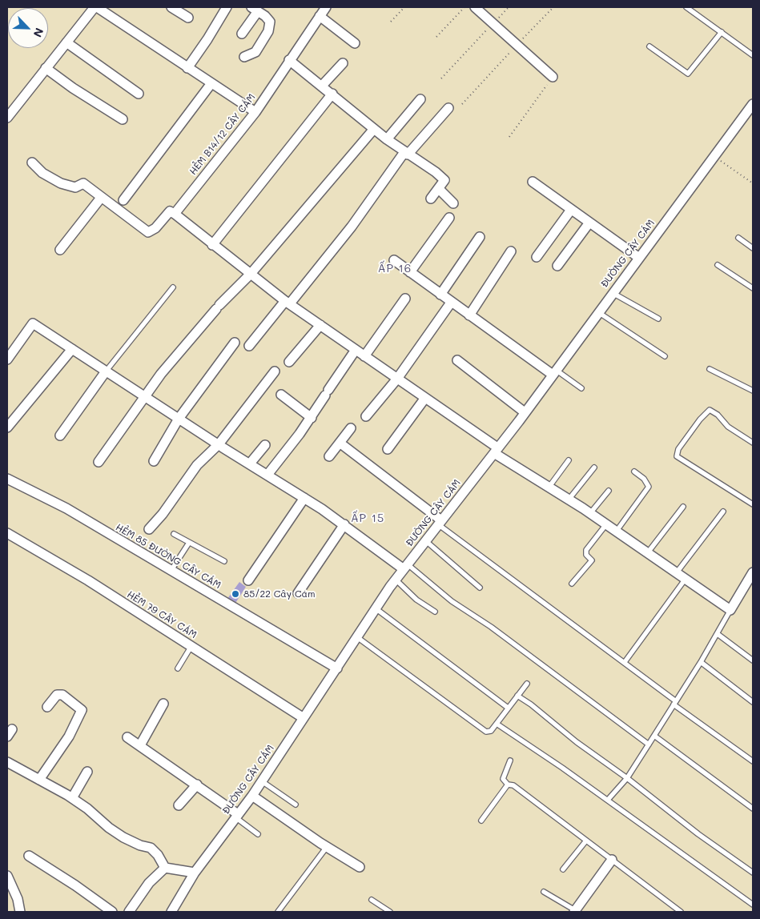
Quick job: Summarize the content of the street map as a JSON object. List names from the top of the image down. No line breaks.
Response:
{"streets":{"street":["HẺM B14/12 CÂY CÁM","ĐƯỜNG CÂY CÁM","HẺM 85 ĐƯỜNG CÂY CÁM","HẺM 79 CÂY CÁM"]},"crossings":[["ĐƯỜNG CÂY CÁM","HẺM 85 ĐƯỜNG CÂY CÁM"],["ĐƯỜNG CÂY CÁM","HẺM 79 CÂY CÁM"]],"districts":["ẤP 16","ẤP 15"],"places":["85/22 Cây Cám"],"north":"bottom right"}
